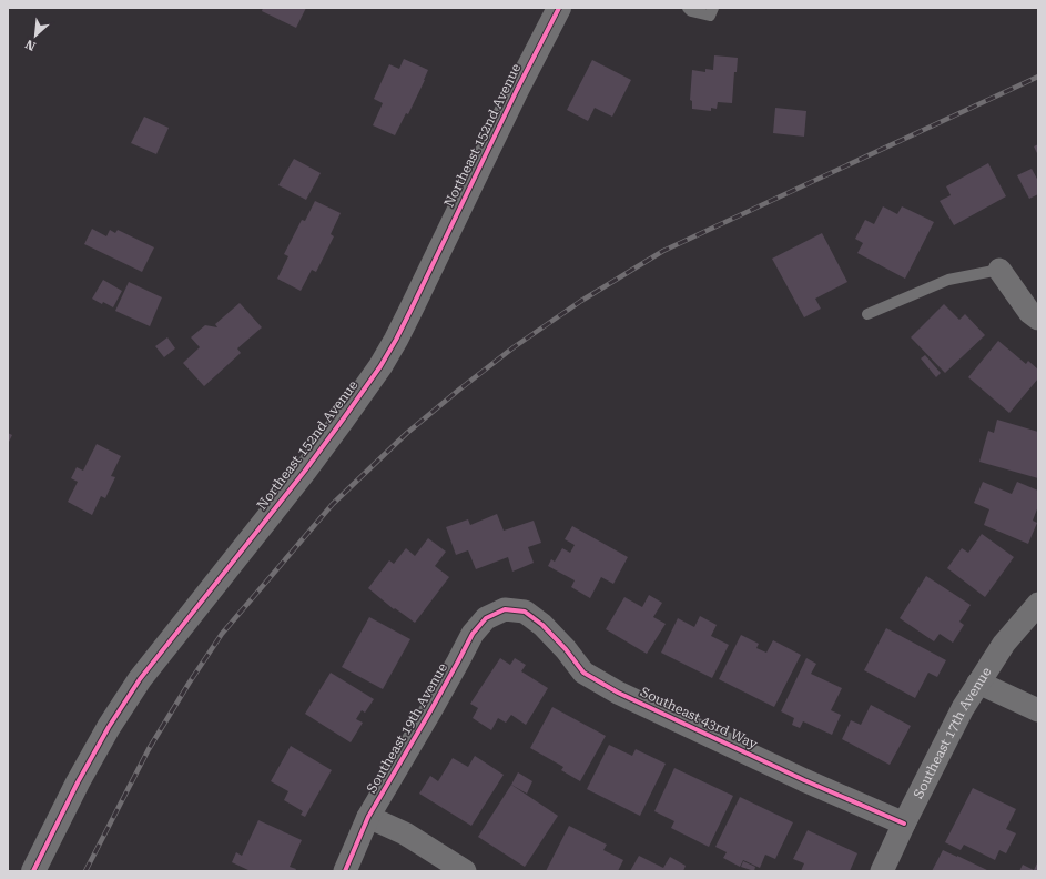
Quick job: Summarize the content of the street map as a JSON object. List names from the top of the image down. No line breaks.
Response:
{"streets":{"street":["Northeast 152nd Avenue","Southeast 43rd Way","Southeast 19th Avenue","Southeast 17th Avenue"]},"crossings":[["Southeast 43rd Way","Southeast 19th Avenue"],["Southeast 43rd Way","Southeast 17th Avenue"]],"north":"bottom left"}
